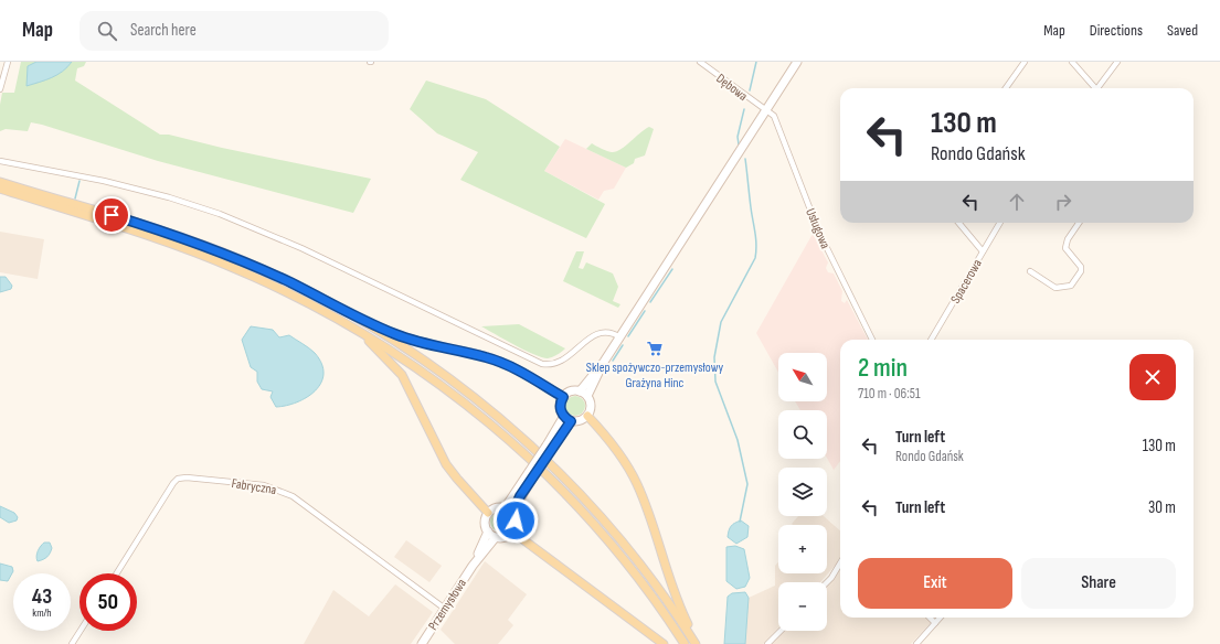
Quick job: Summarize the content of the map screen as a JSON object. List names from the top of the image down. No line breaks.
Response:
{"streets":{"main road":["Przemysłowa"],"street":["Dębowa","Usługowa","Spacerowa","Fabryczna"]},"crossings":[["Dębowa","Usługowa"],["Fabryczna","Przemysłowa"]],"places":{"supermarket":["Sklep spożywczo-przemysłowy Grażyna Hinc"]},"north":"top left","page":{"header":"Map","search":"Search here","nav":["Map","Directions","Saved"],"turn":["130 m","Rondo Gdańsk"],"heading":["2 min","710 m · 06:51"],"map_buttons":["+","−"],"list":[{"name":"Turn left","note":"Rondo Gdańsk","value":"130 m"},{"name":"Turn left","value":"30 m"}],"buttons":["Exit","Share"],"speed":"43 km/h","limit":"50"}}
